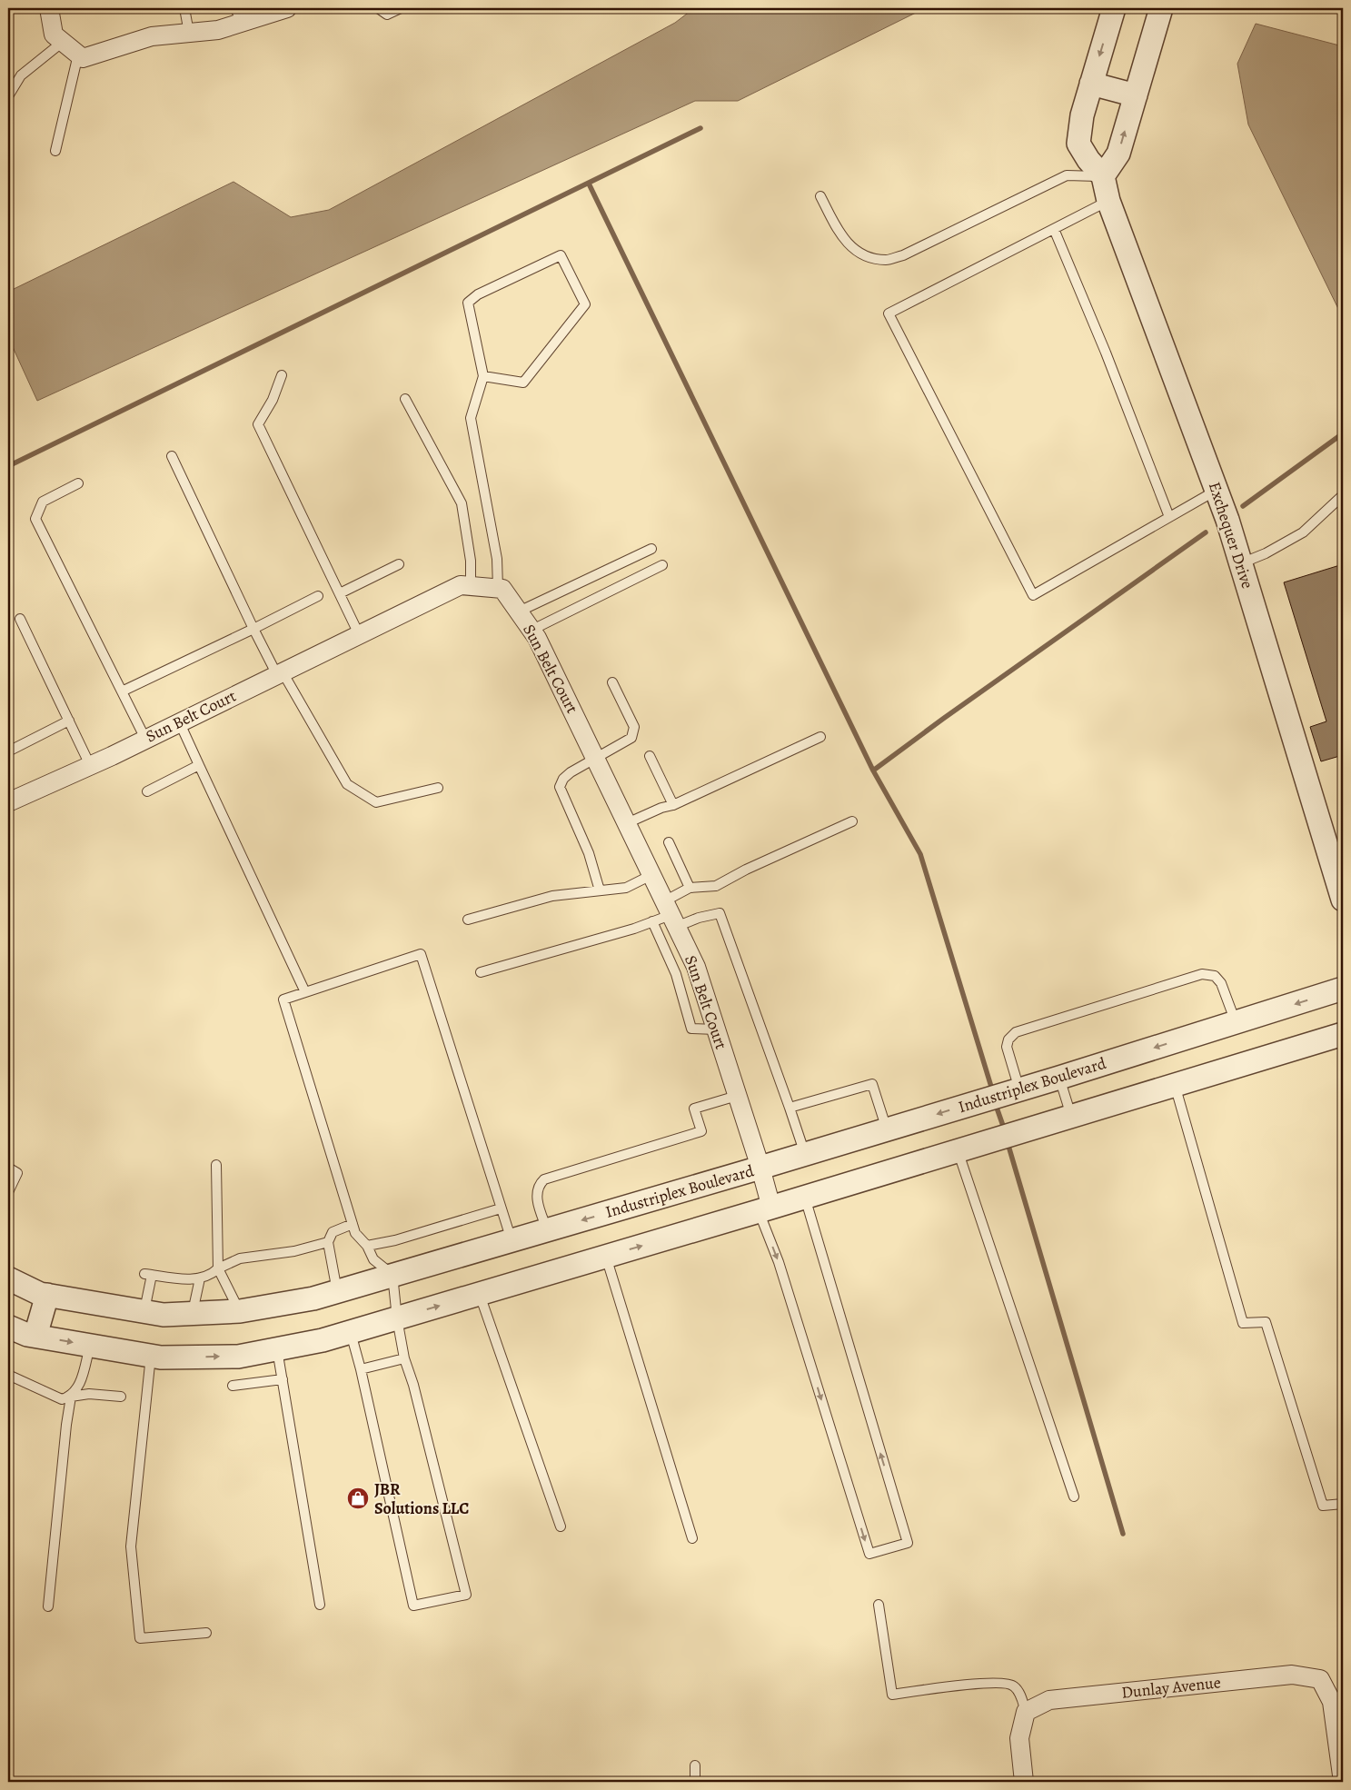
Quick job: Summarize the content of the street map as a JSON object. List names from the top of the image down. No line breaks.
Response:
{"streets":{"street":["Exchequer Drive","Sun Belt Court","Industriplex Boulevard","Dunlay Avenue"]},"crossings":[["Sun Belt Court","Industriplex Boulevard"]],"places":{"shop":["JBR Solutions LLC"]}}
